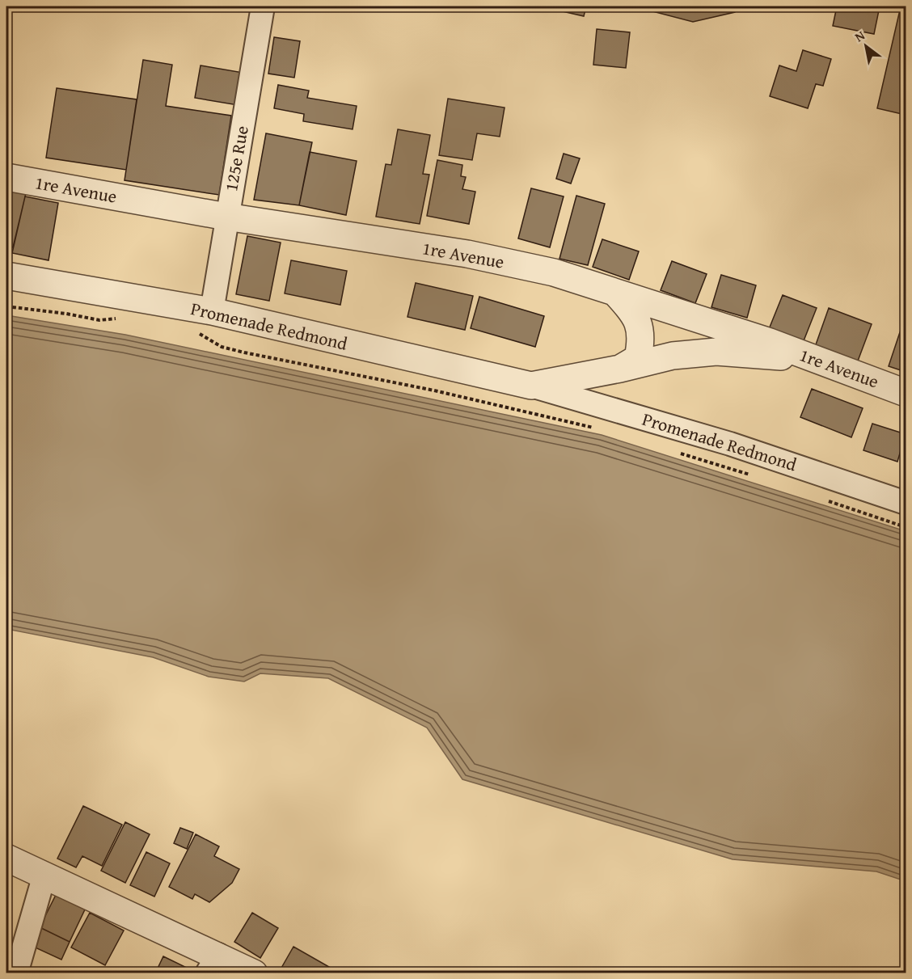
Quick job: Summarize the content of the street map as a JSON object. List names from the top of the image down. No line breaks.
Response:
{"streets":{"street":["125e Rue","1re Avenue","Promenade Redmond"]},"crossings":[["125e Rue","1re Avenue"],["125e Rue","Promenade Redmond"],["1re Avenue","Promenade Redmond"]],"north":"top left"}
